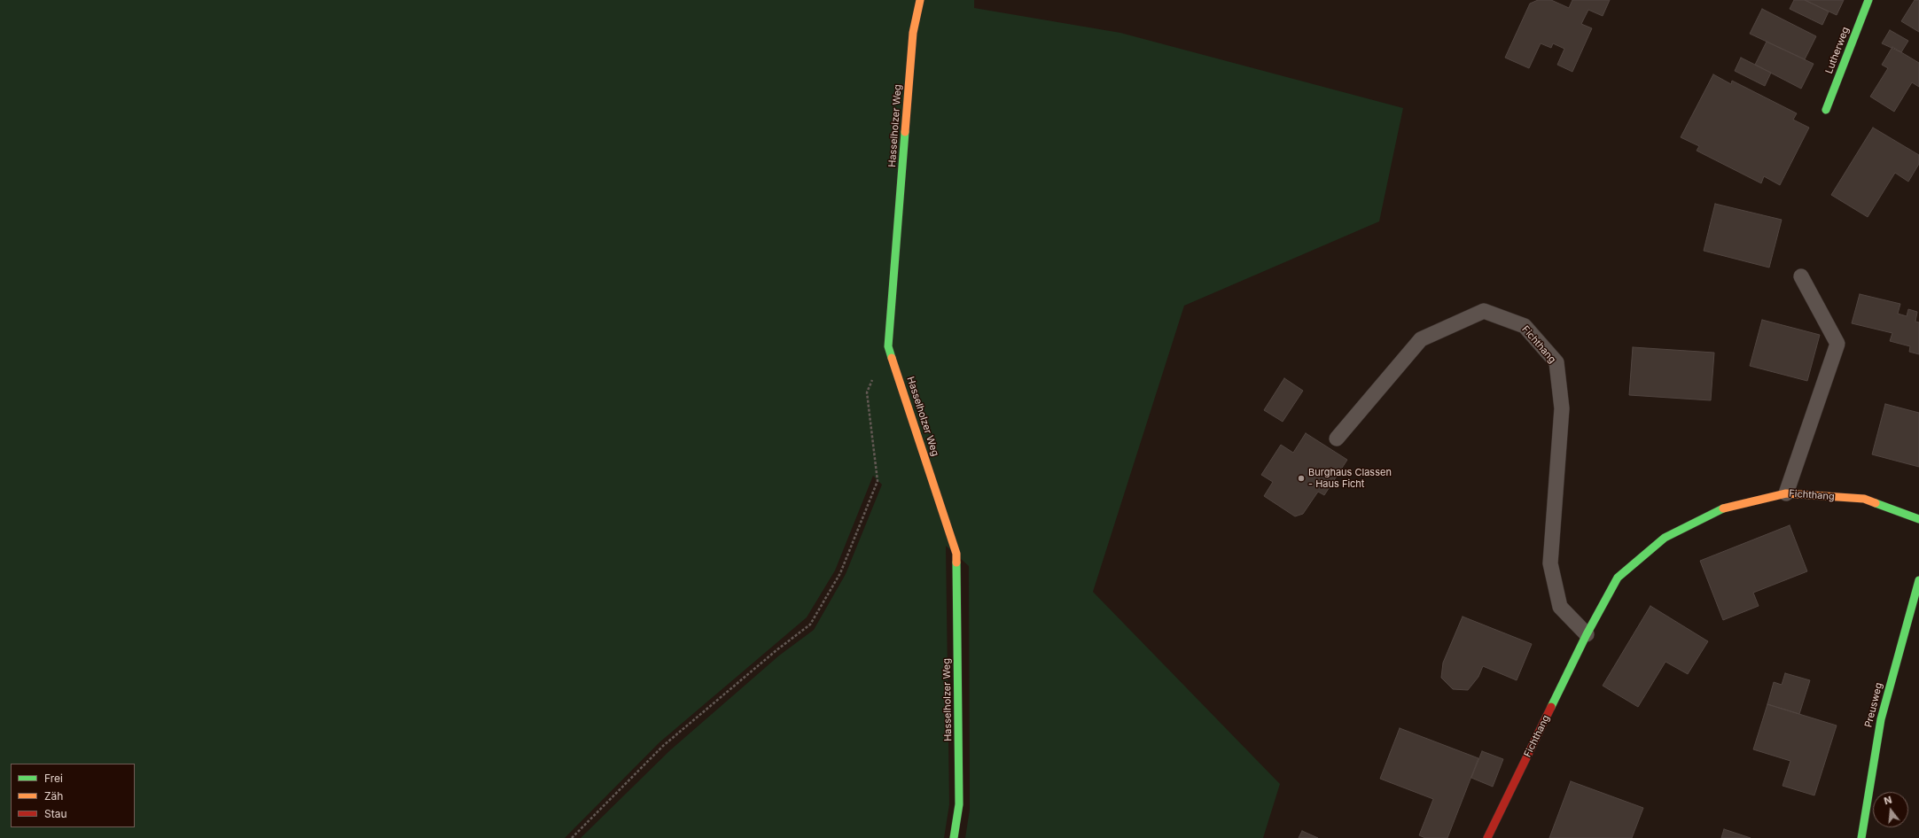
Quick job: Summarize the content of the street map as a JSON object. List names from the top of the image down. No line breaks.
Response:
{"streets":{"street":["Lutherweg","Hasselholzer Weg","Fichthang","Preusweg"]},"places":["Burghaus Classen - Haus Ficht"],"legend":["Frei","Zäh","Stau"],"north":"top"}
